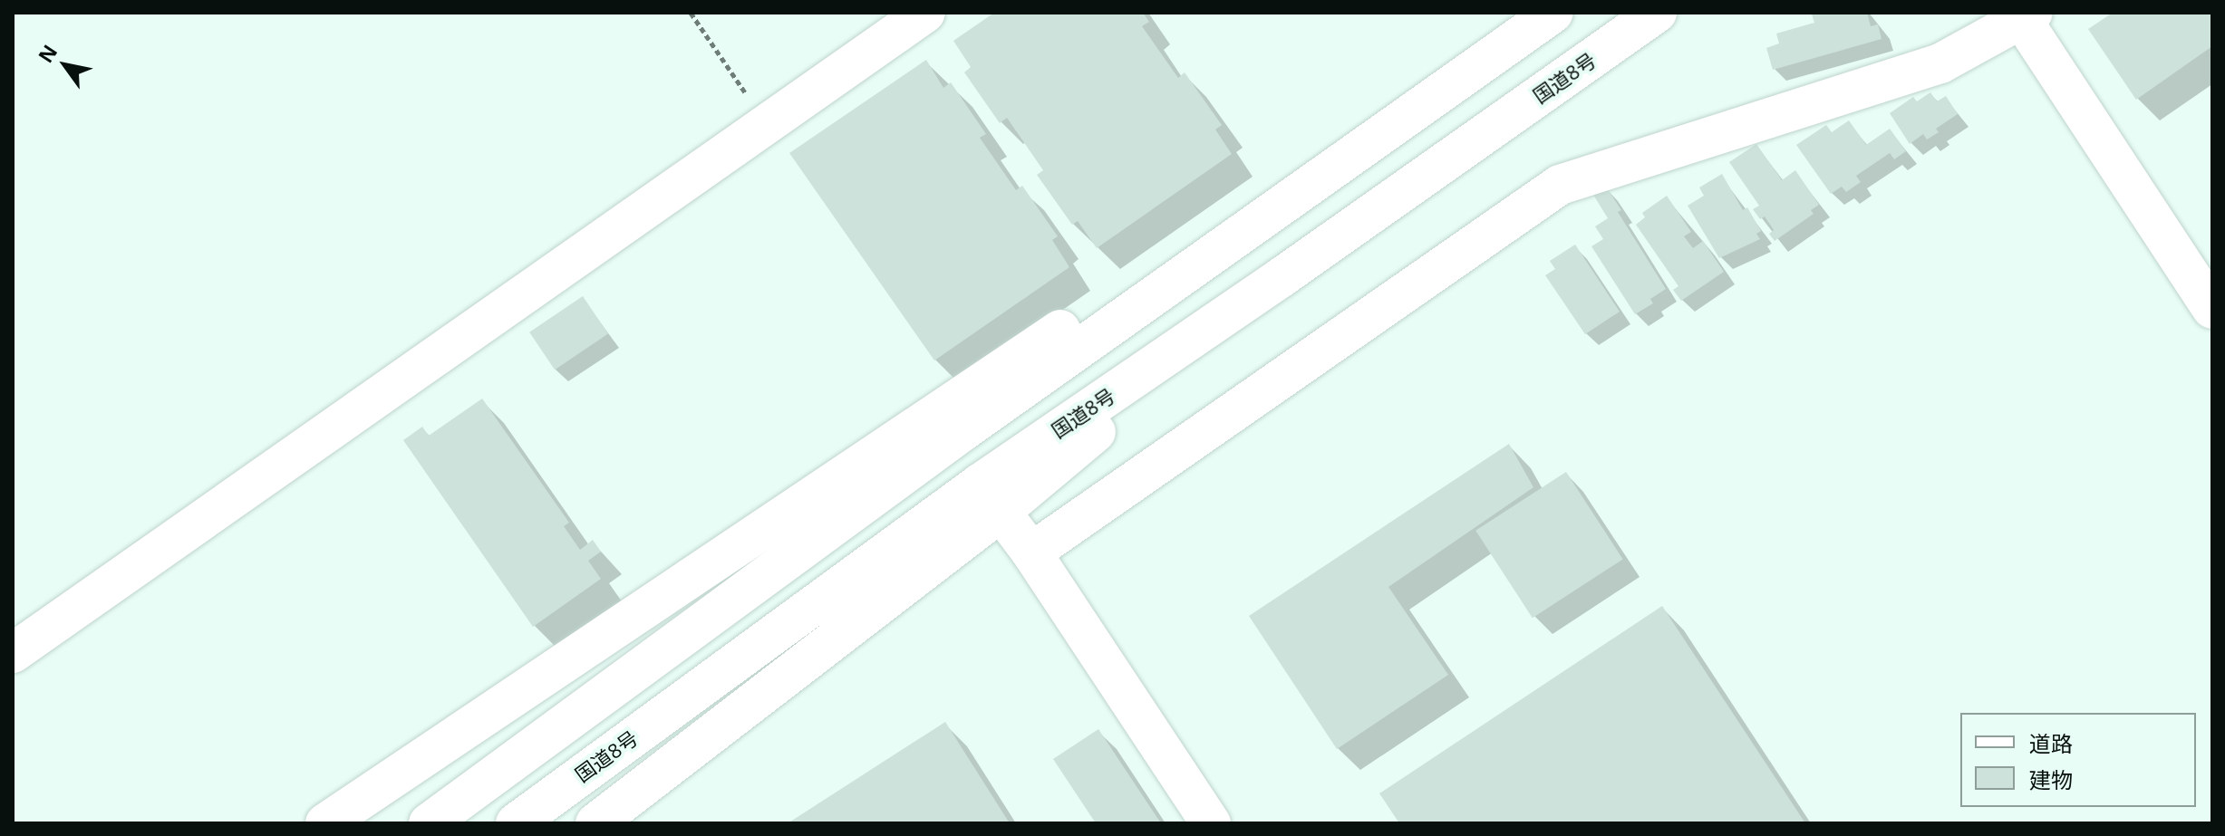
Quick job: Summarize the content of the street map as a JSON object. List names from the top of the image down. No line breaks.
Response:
{"streets":{"main road":["国道8号"]},"legend":["道路","建物"],"north":"top left"}
